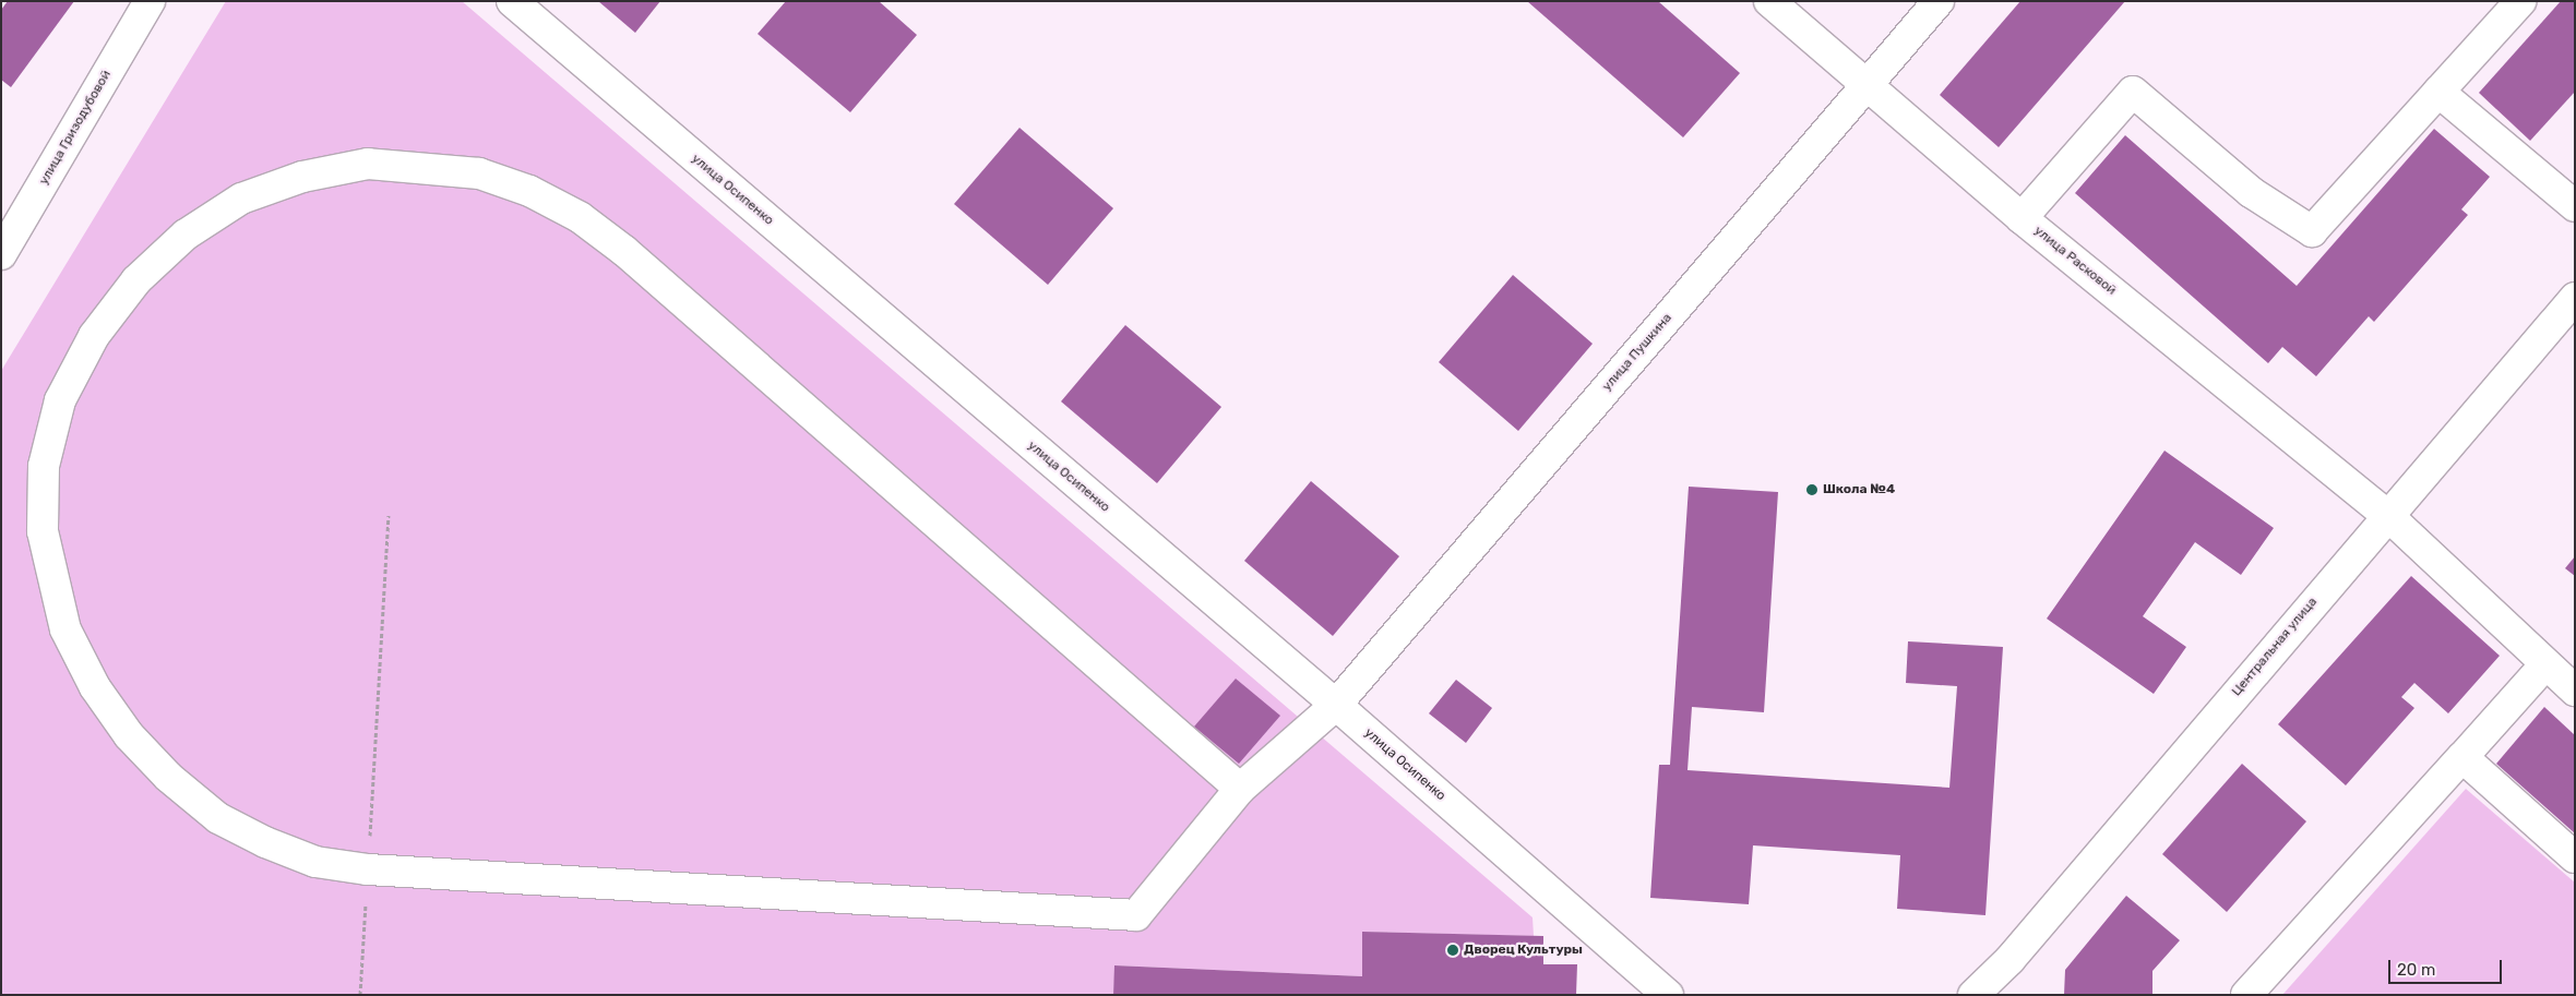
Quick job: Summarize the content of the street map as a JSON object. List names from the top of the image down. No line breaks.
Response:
{"streets":{"street":["улица Гризодубовой","улица Осипенко","улица Расковой","улица Пушкина","Центральная улица"]},"crossings":[["улица Осипенко","улица Пушкина"],["улица Расковой","улица Пушкина"],["улица Расковой","Центральная улица"]],"places":["Школа №4","Дворец Культуры"],"scale_bar":"20 m"}
